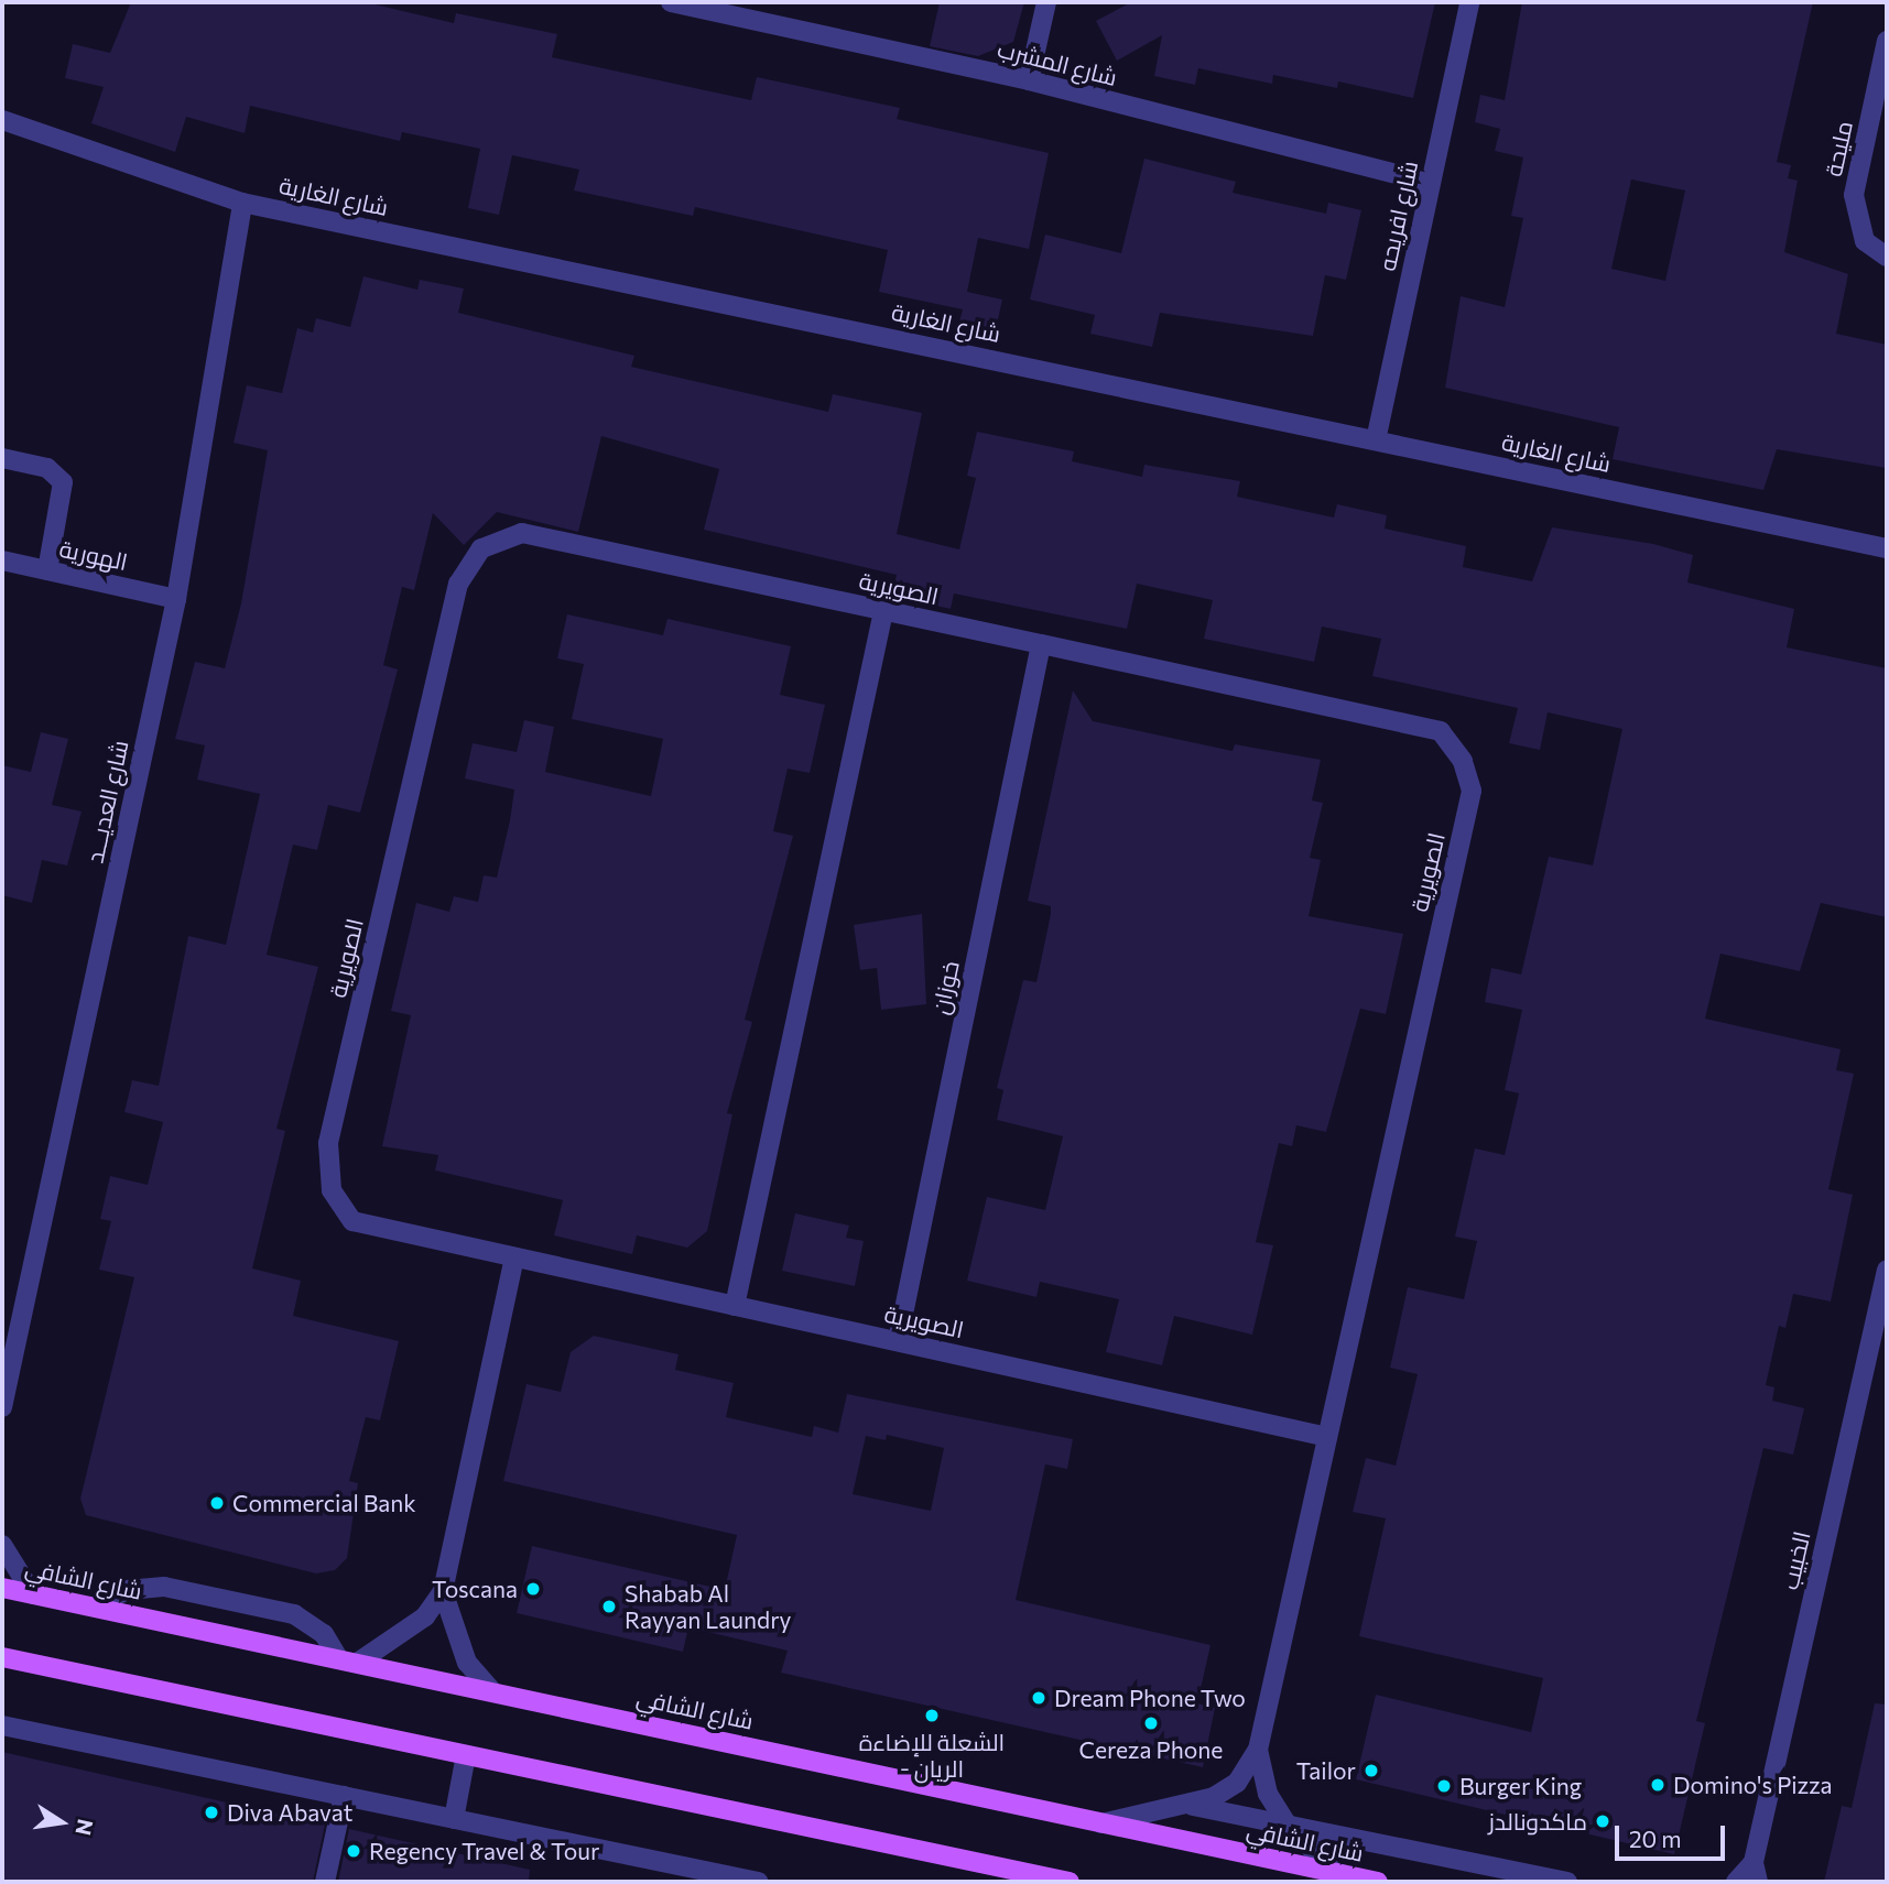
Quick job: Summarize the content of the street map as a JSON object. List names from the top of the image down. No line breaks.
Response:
{"streets":{"main road":["شارع الشافي"],"street":["شارع المشرب","مليحة","شارع الغارية","شارع افريحه","الهورية","الصويرية","شارع العديـــد","خوزان","الخبيب"]},"crossings":[["شارع المشرب","شارع افريحه"],["شارع الغارية","شارع افريحه"],["شارع الغارية","شارع العديـــد"],["الهورية","شارع العديـــد"],["الصويرية","خوزان"],["الصويرية","شارع الشافي"]],"places":["Commercial Bank","Toscana","Shabab Al Rayyan Laundry","Dream Phone Two","الشعلة للإضاءة - الريان","Cereza Phone","Tailor","Domino's Pizza","Burger King","Diva Abavat","ماكدونالدز","Regency Travel & Tour"],"scale_bar":"20 m","north":"right"}
